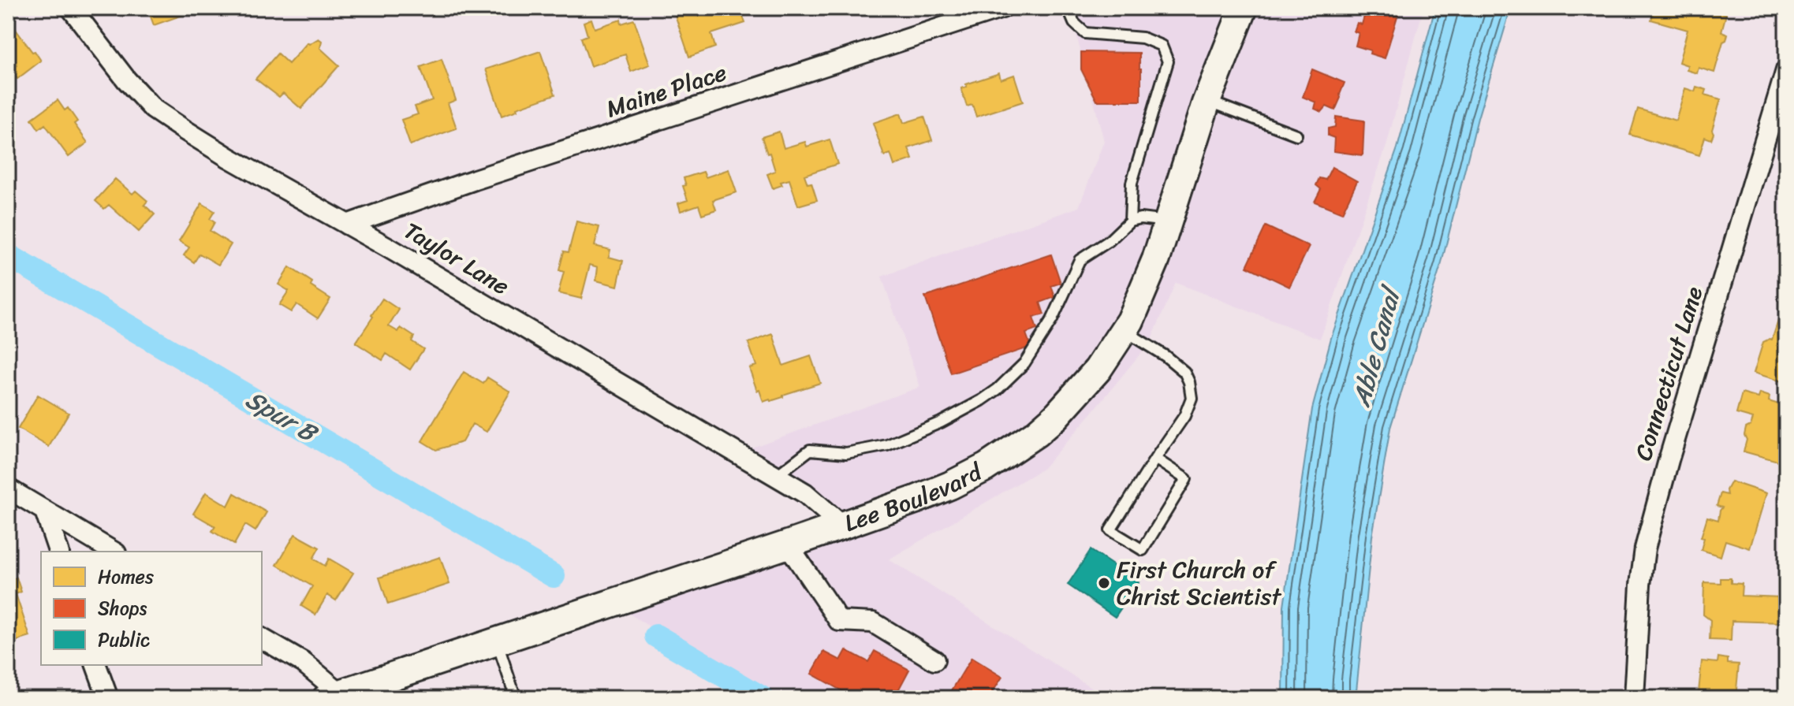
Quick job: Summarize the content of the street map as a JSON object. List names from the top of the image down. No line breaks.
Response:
{"streets":{"main road":["Lee Boulevard"],"street":["Maine Place","Taylor Lane","Connecticut Lane"]},"crossings":[["Maine Place","Taylor Lane"],["Taylor Lane","Lee Boulevard"]],"water":["Able Canal","Spur B"],"places":["First Church of Christ Scientist"],"legend":["Homes","Shops","Public"]}
